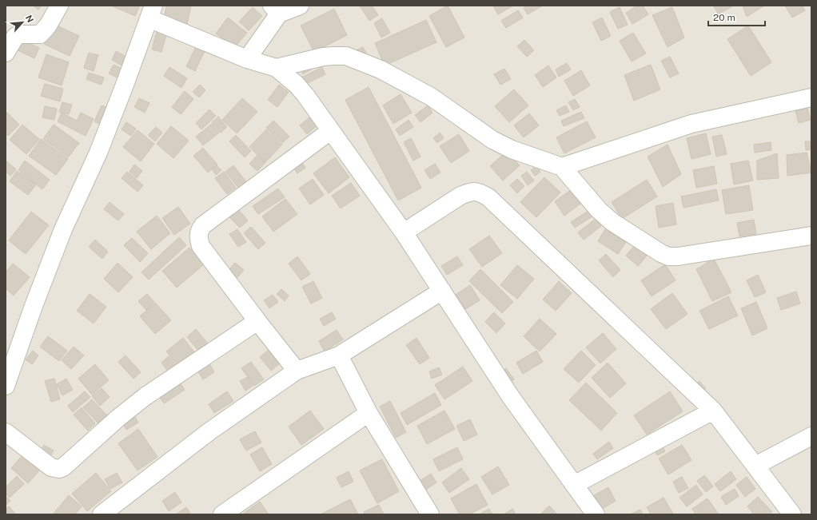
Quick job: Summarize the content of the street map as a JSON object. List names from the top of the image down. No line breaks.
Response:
{"scale_bar":"20 m","north":"top right"}
